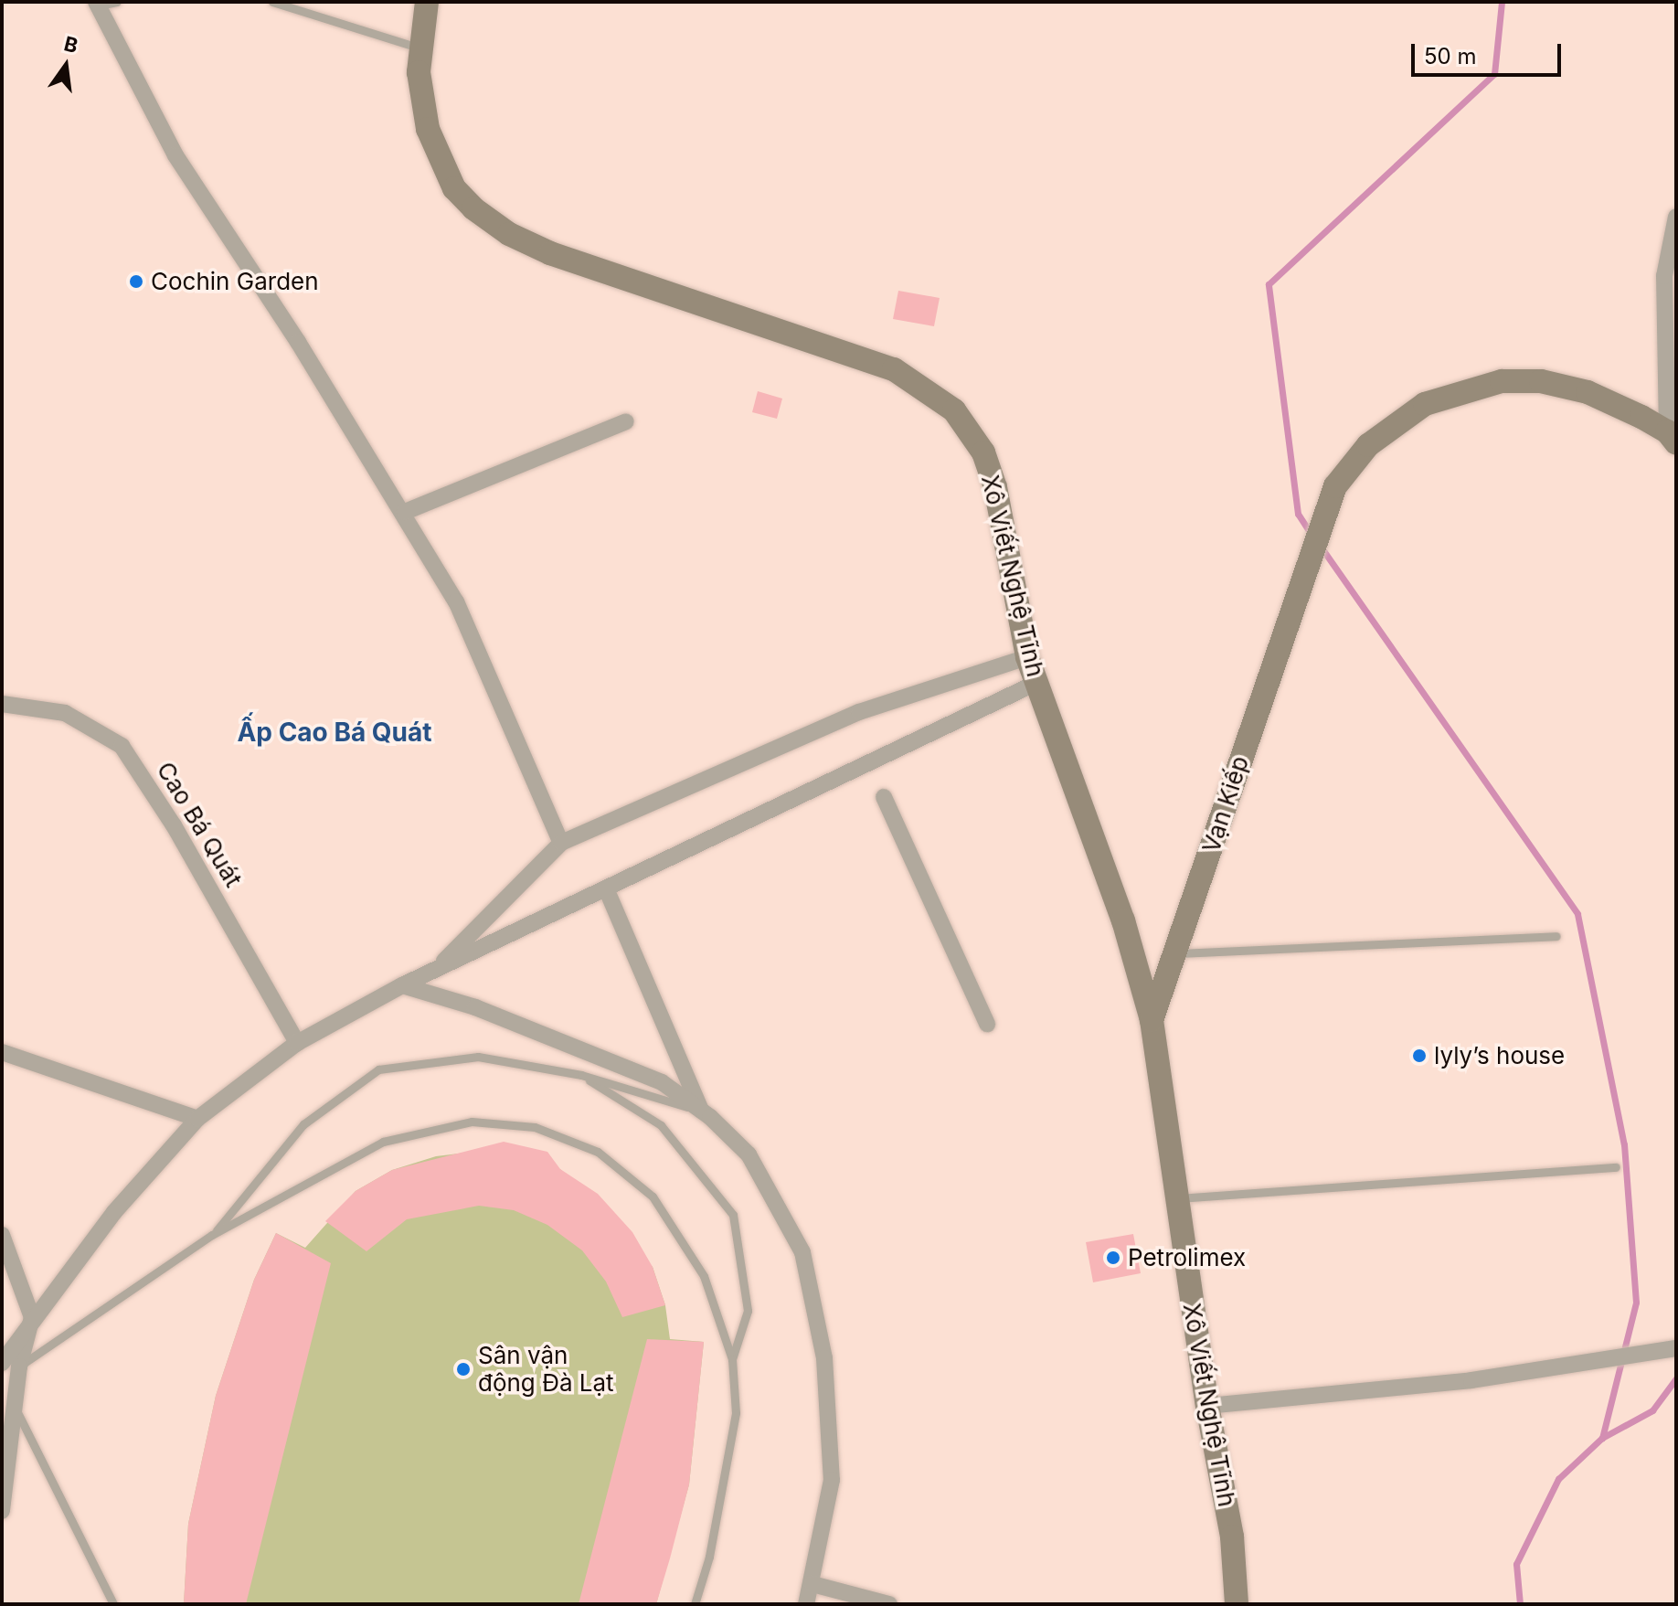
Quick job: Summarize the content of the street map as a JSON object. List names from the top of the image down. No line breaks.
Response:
{"streets":{"main road":["Xô Viết Nghệ Tĩnh","Vạn Kiếp"],"street":["Cao Bá Quát"]},"crossings":[["Xô Viết Nghệ Tĩnh","Vạn Kiếp"]],"districts":["Ấp Cao Bá Quát"],"places":["Cochin Garden","lyly’s house","Petrolimex","Sân vận động Đà Lạt"],"scale_bar":"50 m","north":"top"}
